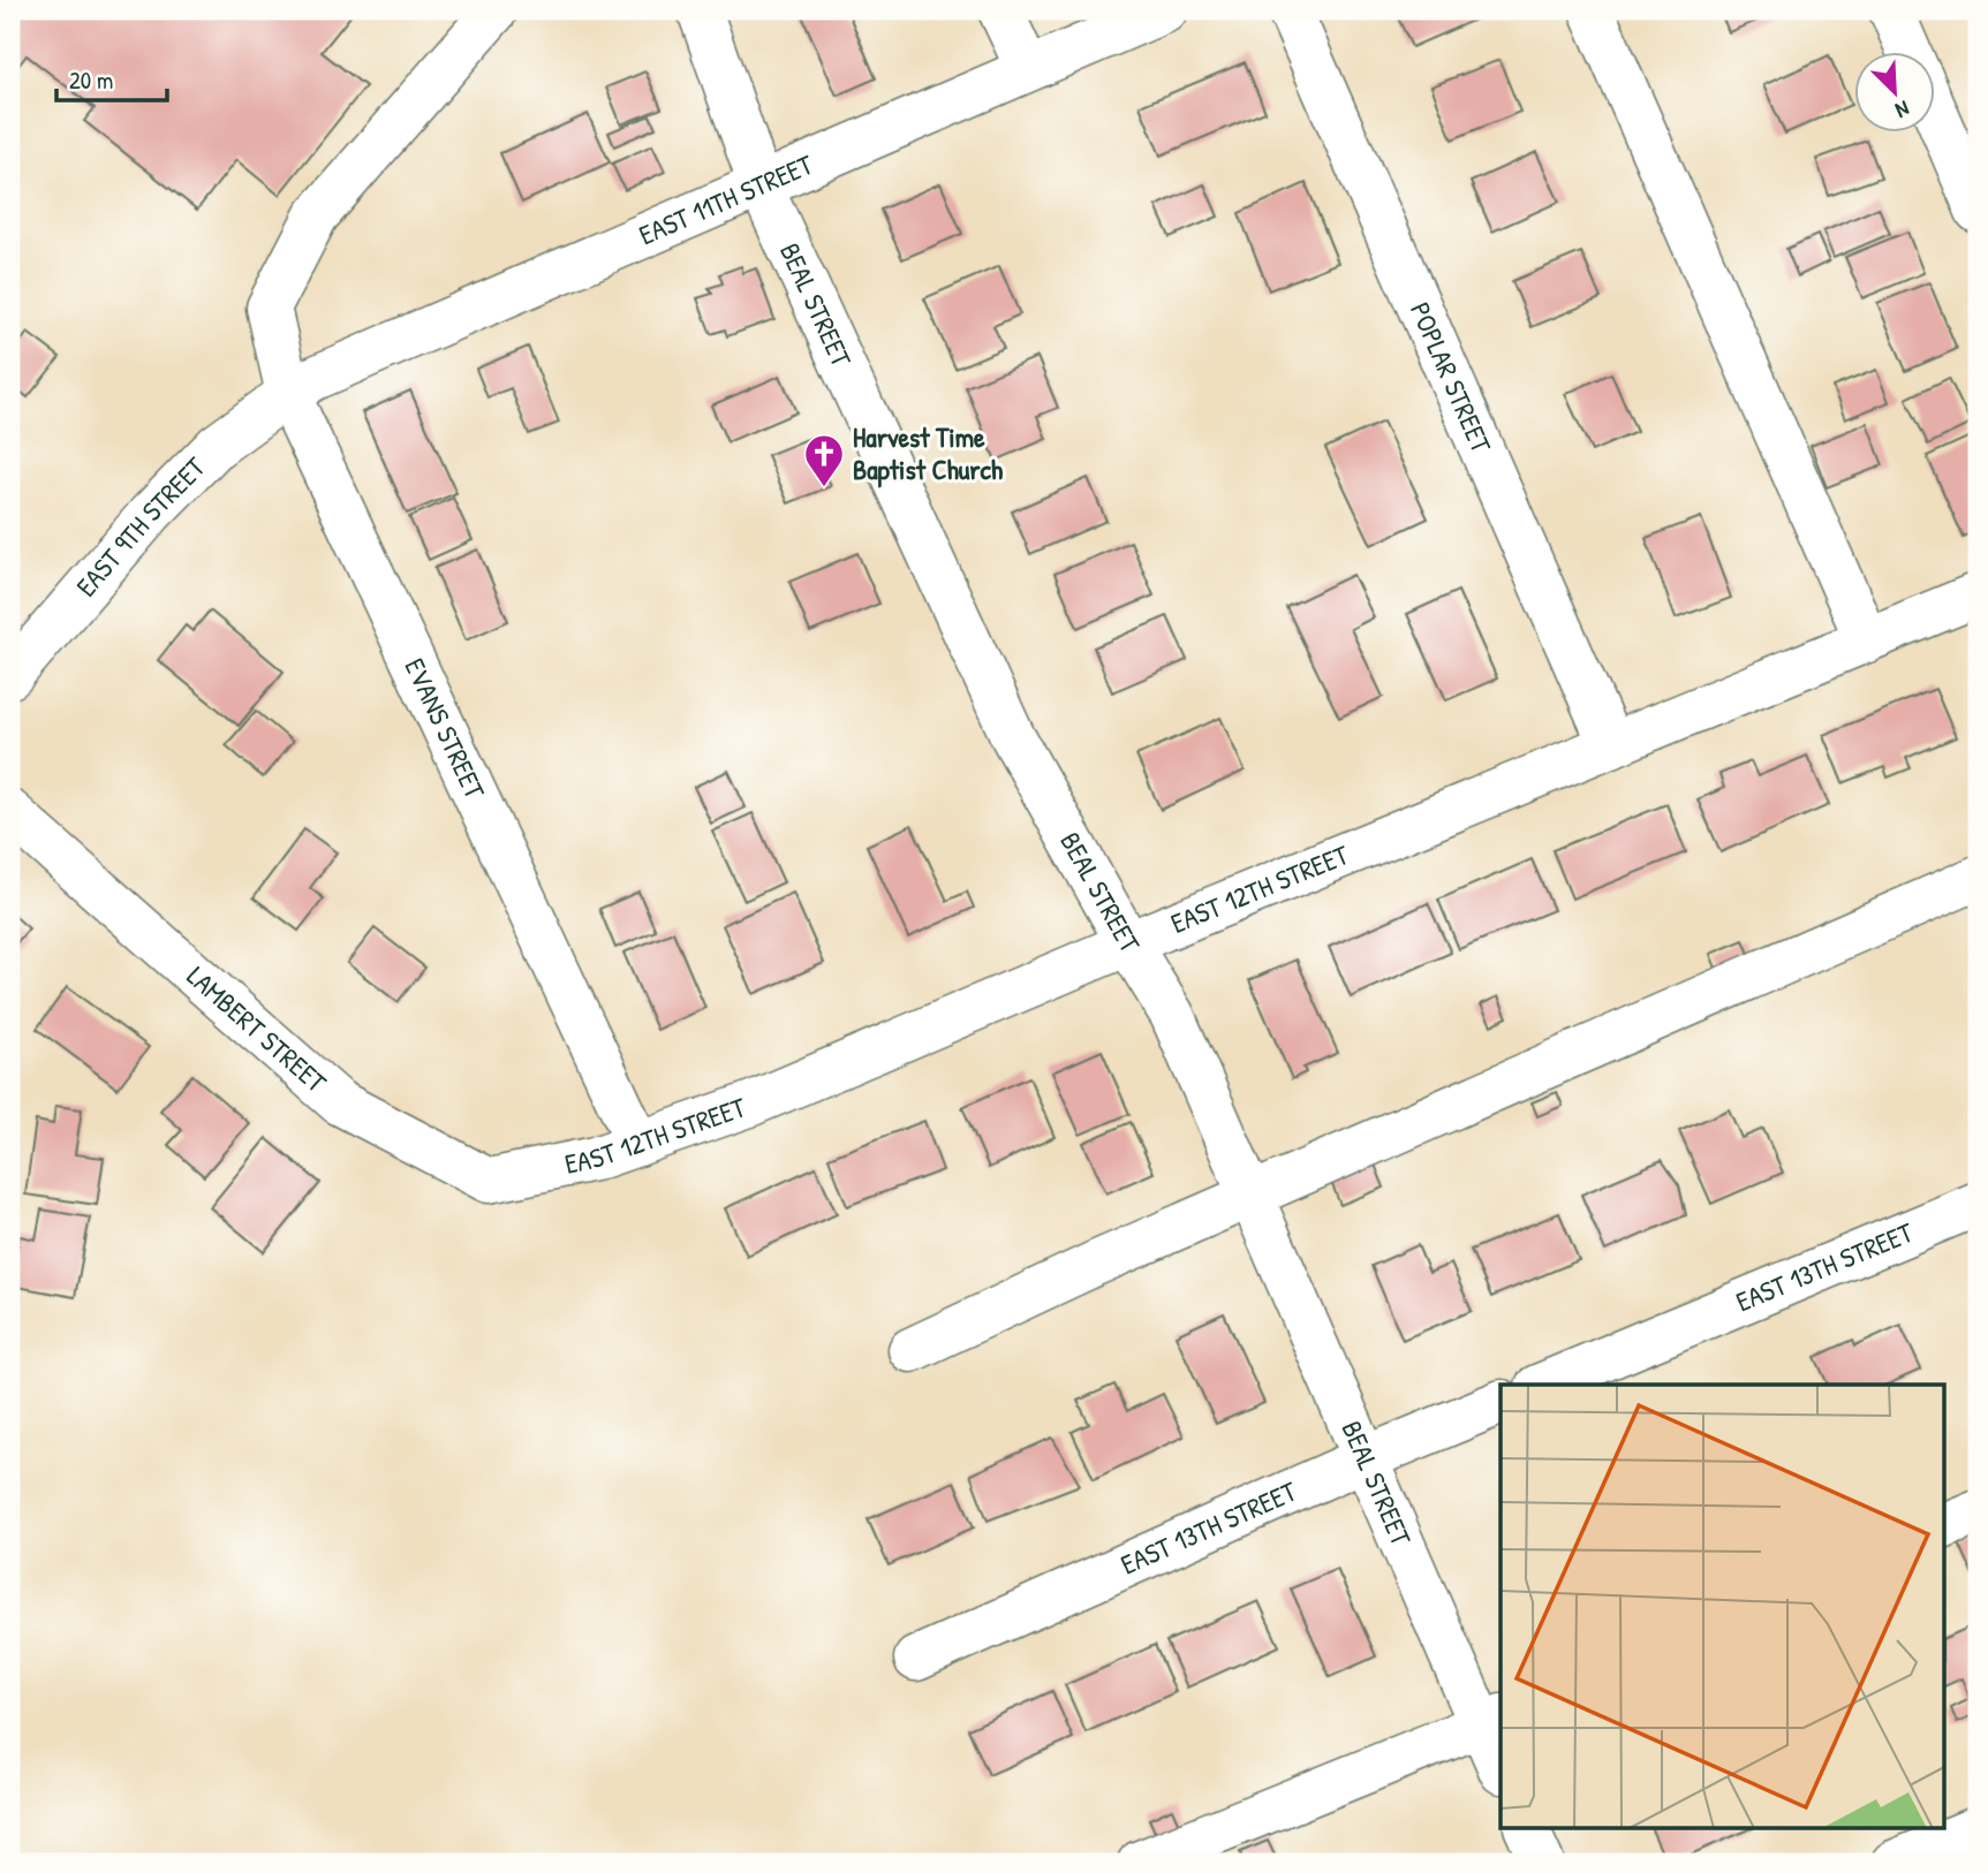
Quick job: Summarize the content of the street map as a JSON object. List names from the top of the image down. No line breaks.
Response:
{"streets":{"street":["EAST 11TH STREET","BEAL STREET","POPLAR STREET","EAST 9TH STREET","EVANS STREET","EAST 12TH STREET","LAMBERT STREET","EAST 13TH STREET"]},"crossings":[["EAST 11TH STREET","BEAL STREET"],["EAST 11TH STREET","EAST 9TH STREET"],["EAST 11TH STREET","EVANS STREET"],["BEAL STREET","EAST 12TH STREET"],["BEAL STREET","EAST 13TH STREET"],["POPLAR STREET","EAST 12TH STREET"],["EAST 9TH STREET","EVANS STREET"],["EVANS STREET","EAST 12TH STREET"],["EAST 12TH STREET","LAMBERT STREET"]],"places":{"church":["Harvest Time Baptist Church"]},"scale_bar":"20 m","north":"bottom right"}
